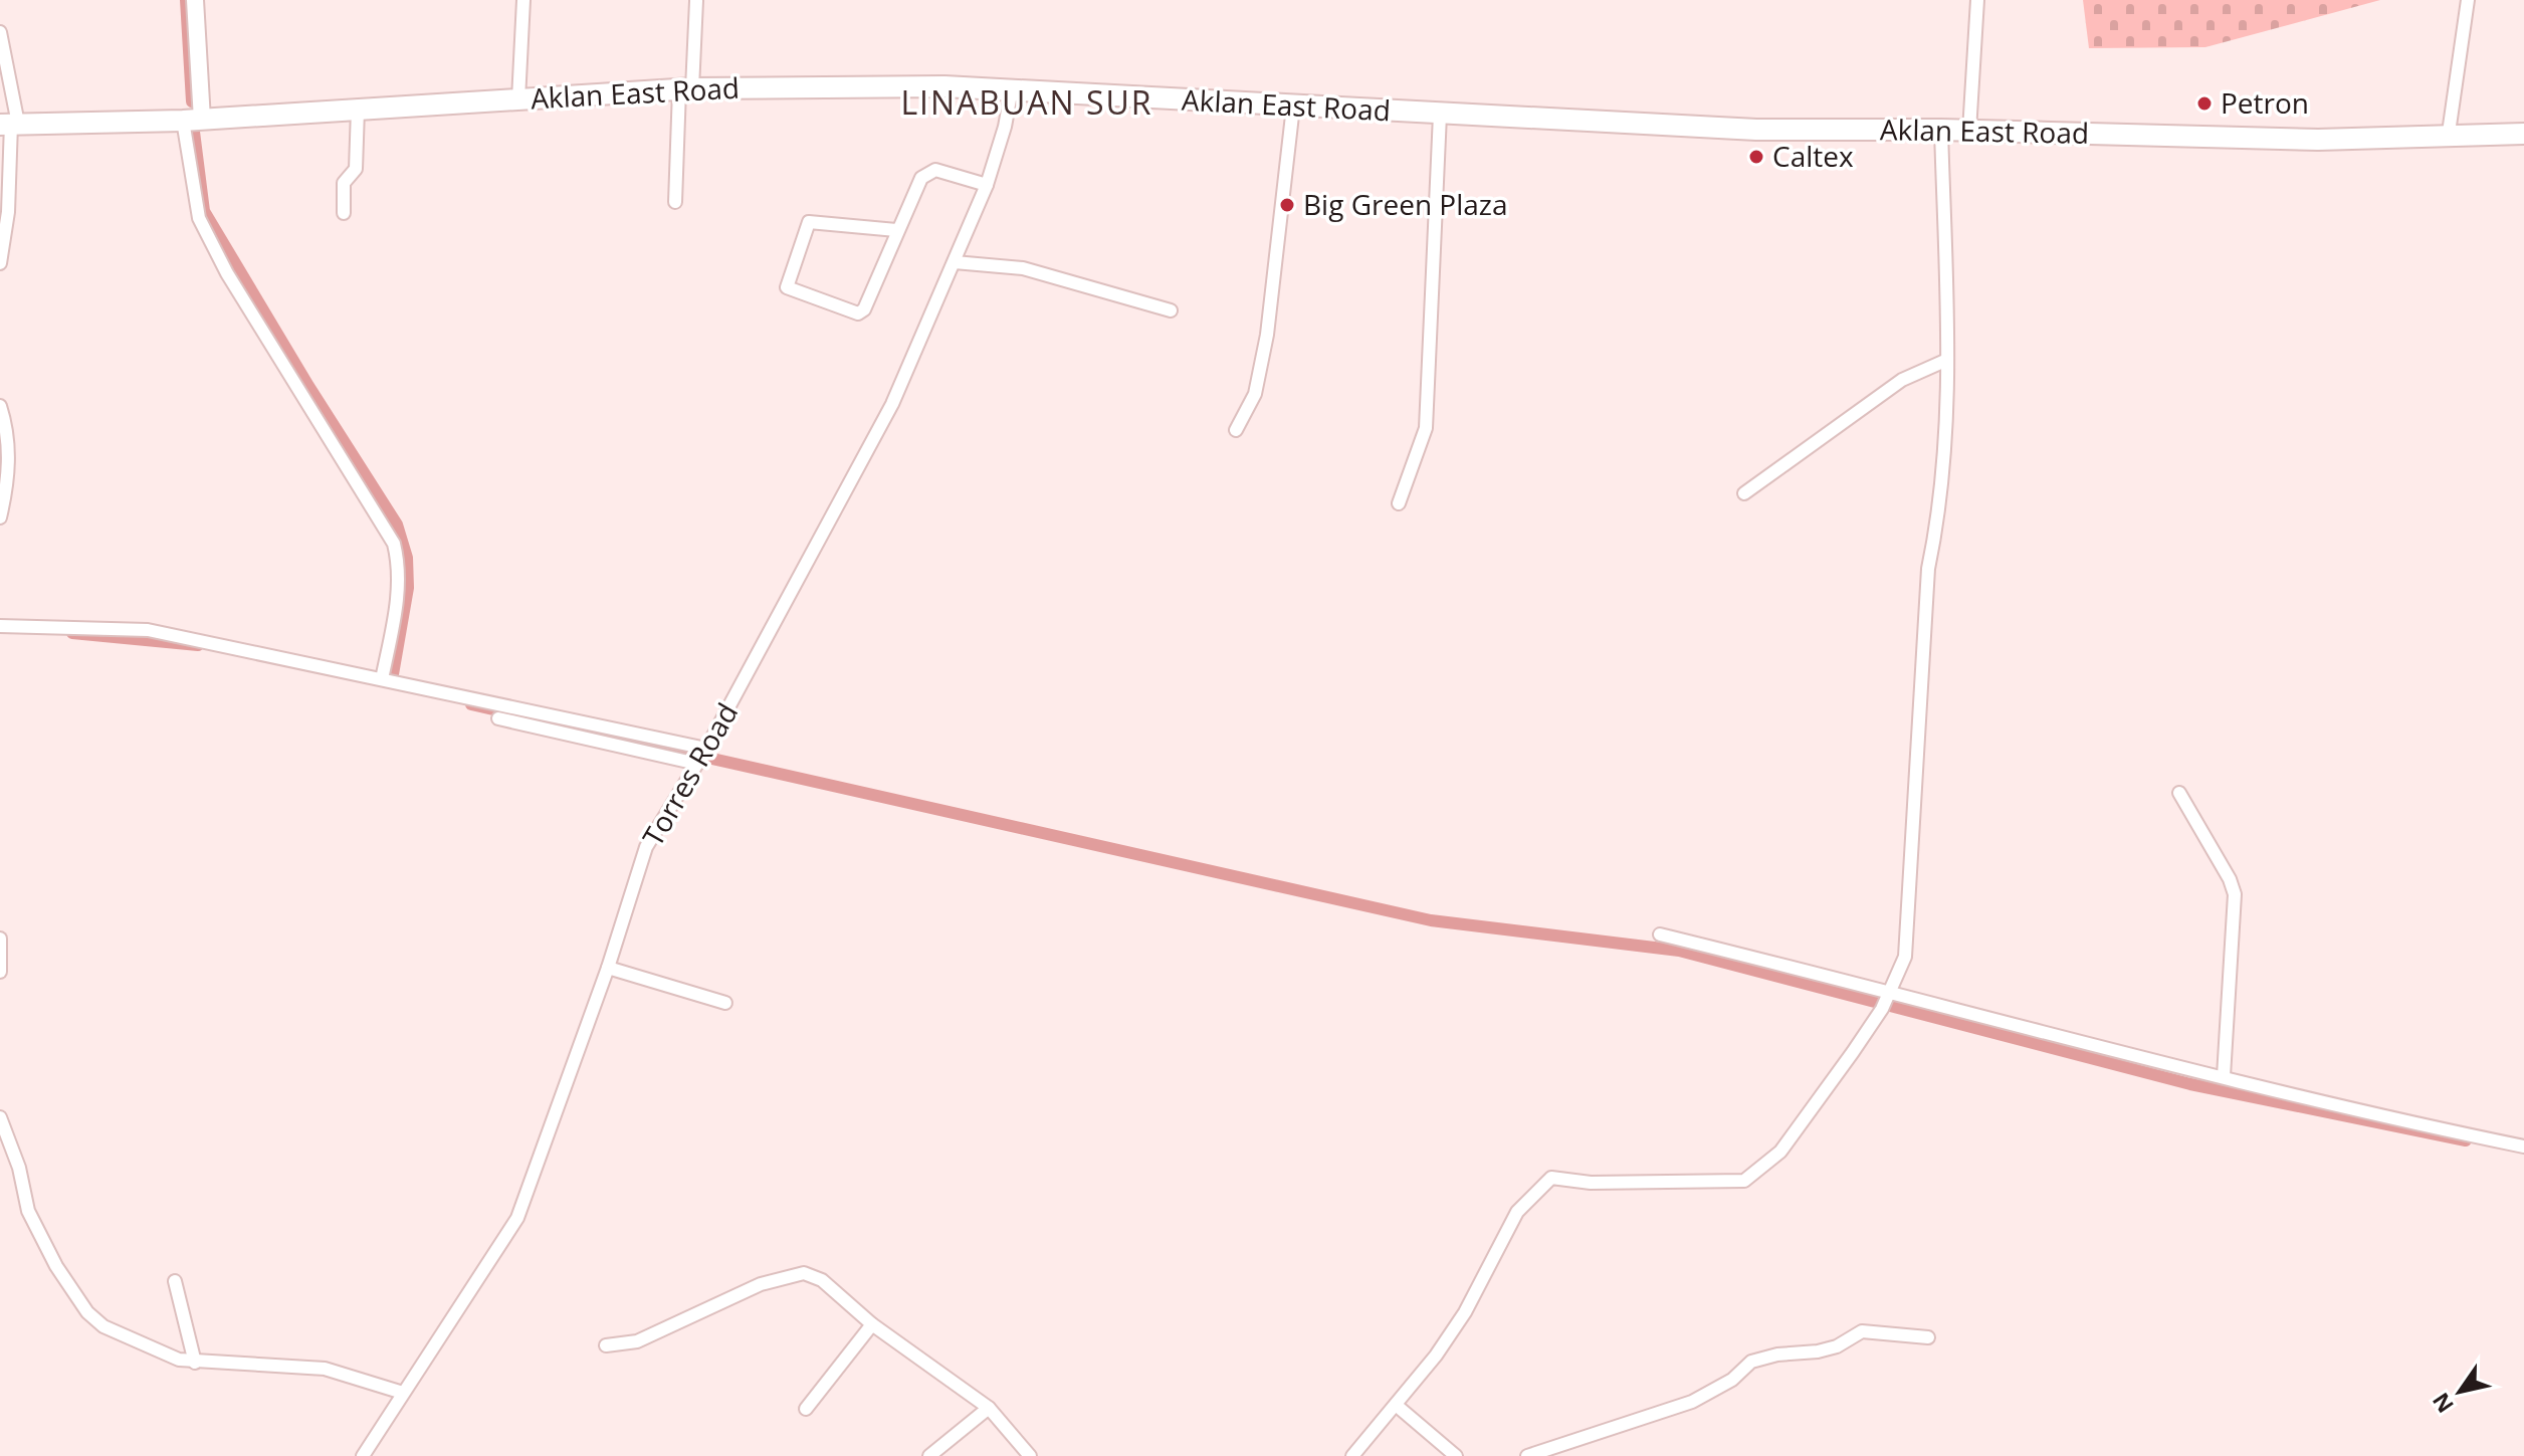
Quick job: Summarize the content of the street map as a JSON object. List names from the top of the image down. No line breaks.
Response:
{"streets":{"main road":["Aklan East Road"],"street":["Torres Road"]},"crossings":[["Aklan East Road","Torres Road"]],"districts":["LINABUAN SUR"],"places":["Petron","Caltex","Big Green Plaza"],"north":"bottom left"}
